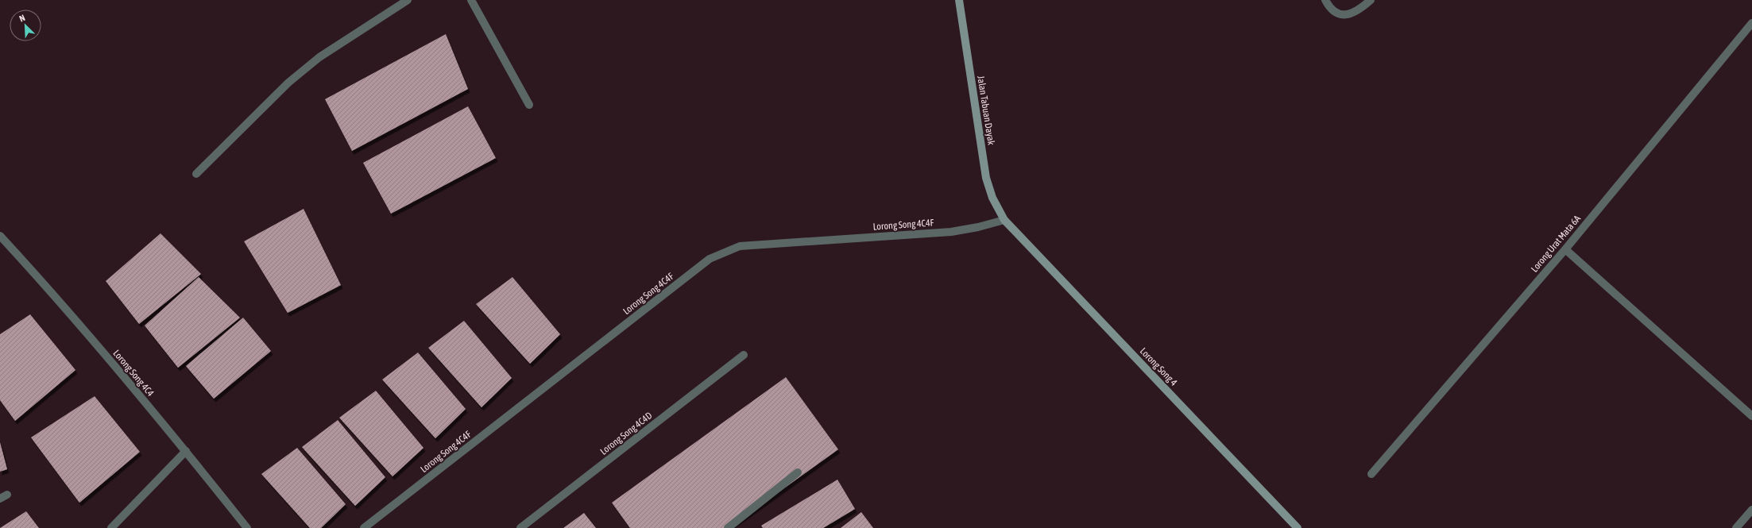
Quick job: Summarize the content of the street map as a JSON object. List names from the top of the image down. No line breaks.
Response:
{"streets":{"street":["Jalan Tabuan Dayak","Lorong Song 4C4F","Lorong Urat Mata 6A","Lorong Song 4","Lorong Song 4C4","Lorong Song 4C4D"]},"crossings":[["Jalan Tabuan Dayak","Lorong Song 4C4F"],["Jalan Tabuan Dayak","Lorong Song 4"],["Lorong Song 4C4F","Lorong Song 4"]],"north":"top left"}
